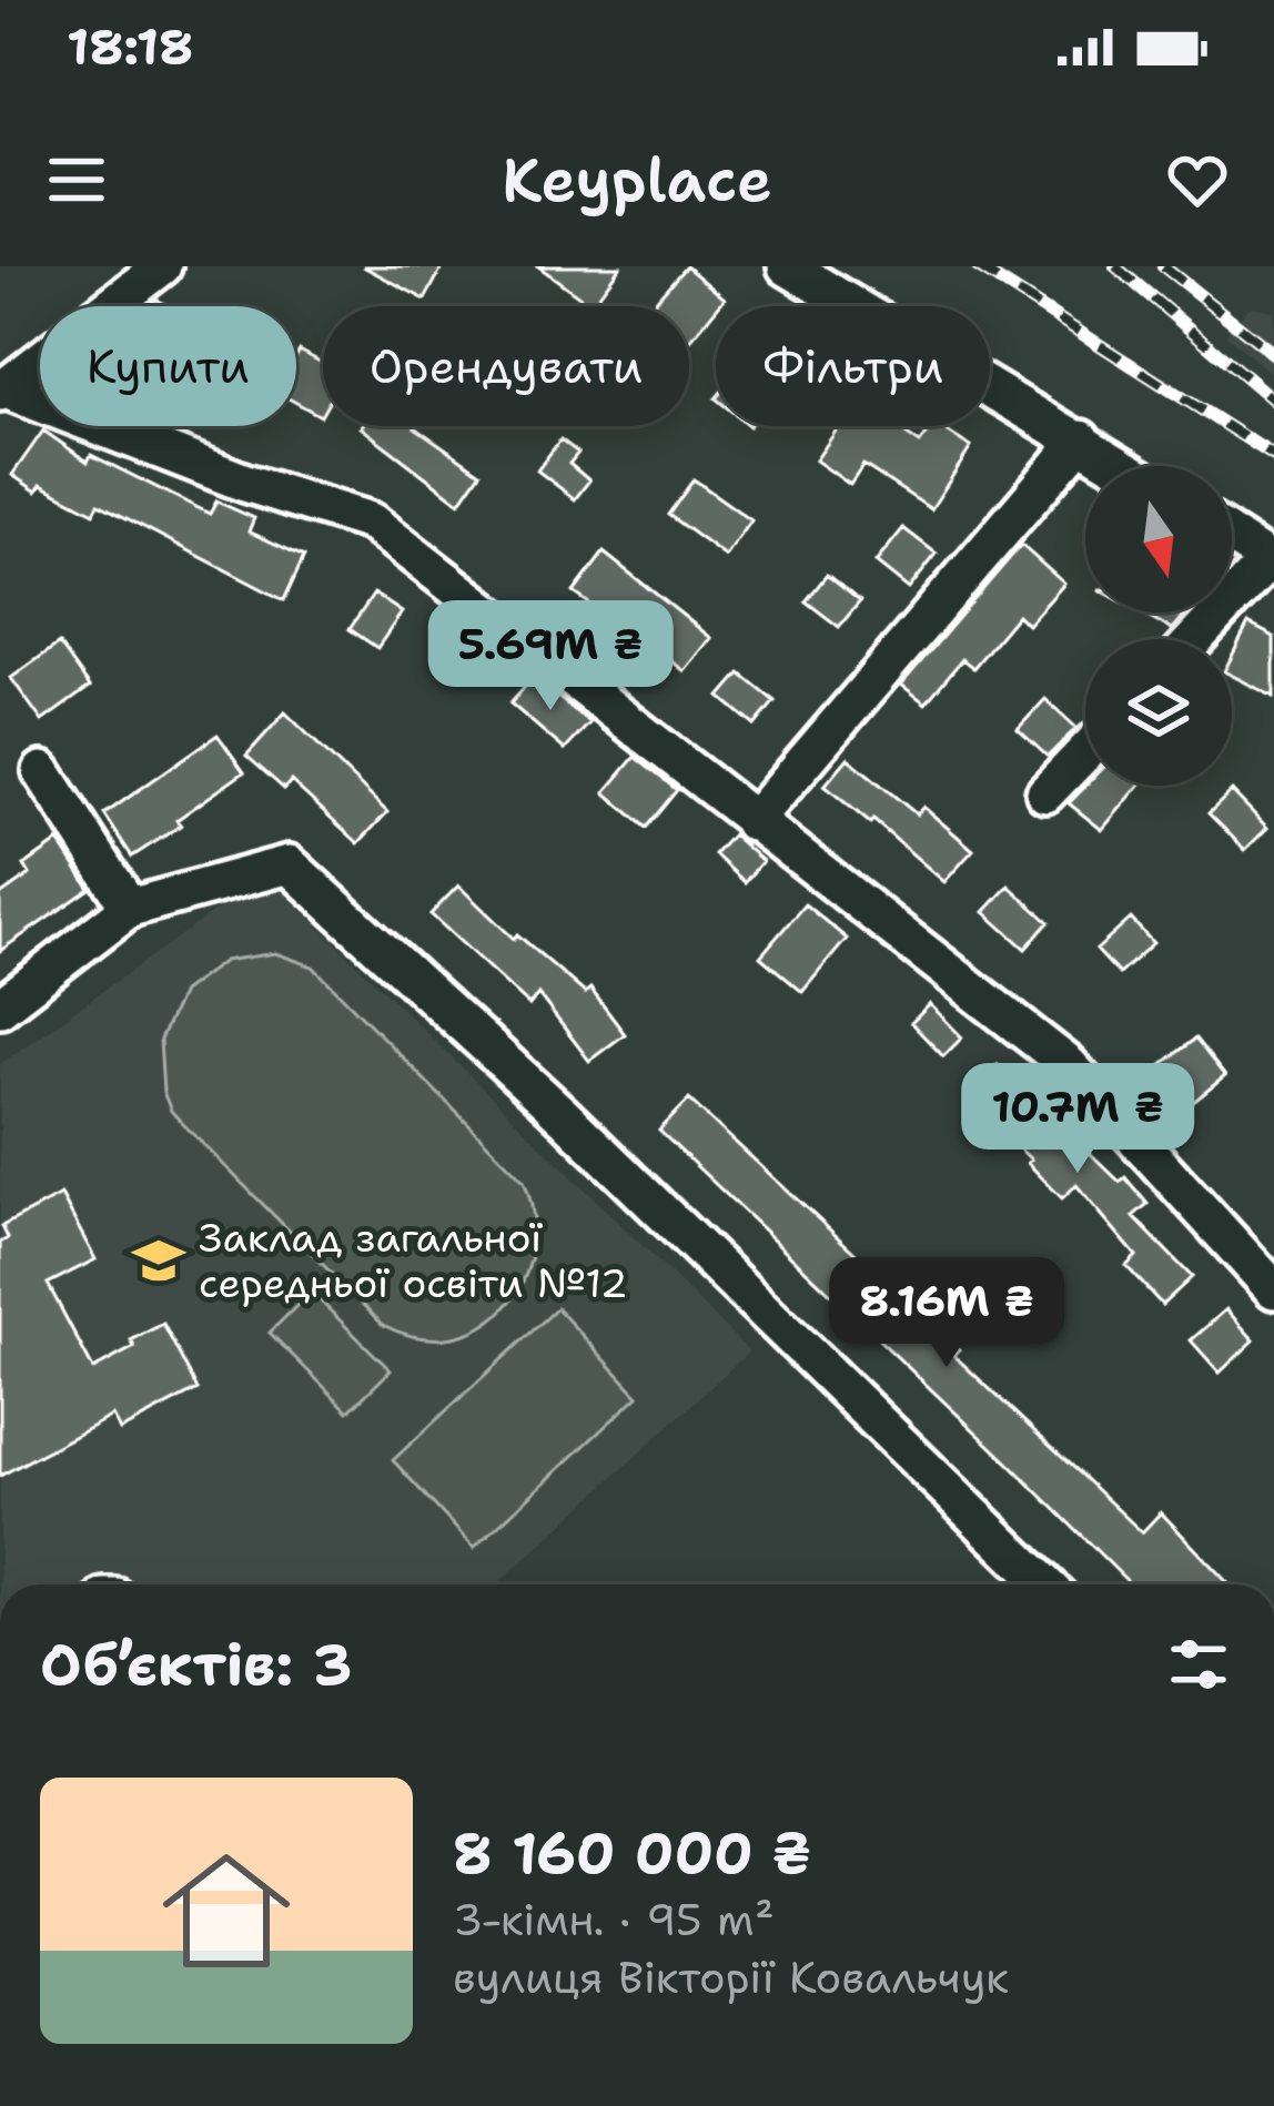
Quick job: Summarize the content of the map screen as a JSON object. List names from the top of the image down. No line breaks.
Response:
{"places":{"school or university":["Заклад загальної середньої освіти №12"]},"north":"bottom","page":{"status":"18:18","header":"Keyplace","chip":["Купити","Орендувати","Фільтри"],"price":["5.69M ₴","10.7M ₴","8.16M ₴"],"heading":"Об’єктів: 3","list":[{"name":"8 160 000 ₴","note":"3-кімн. · 95 m² · вулиця Вікторії Ковальчук"}]}}
